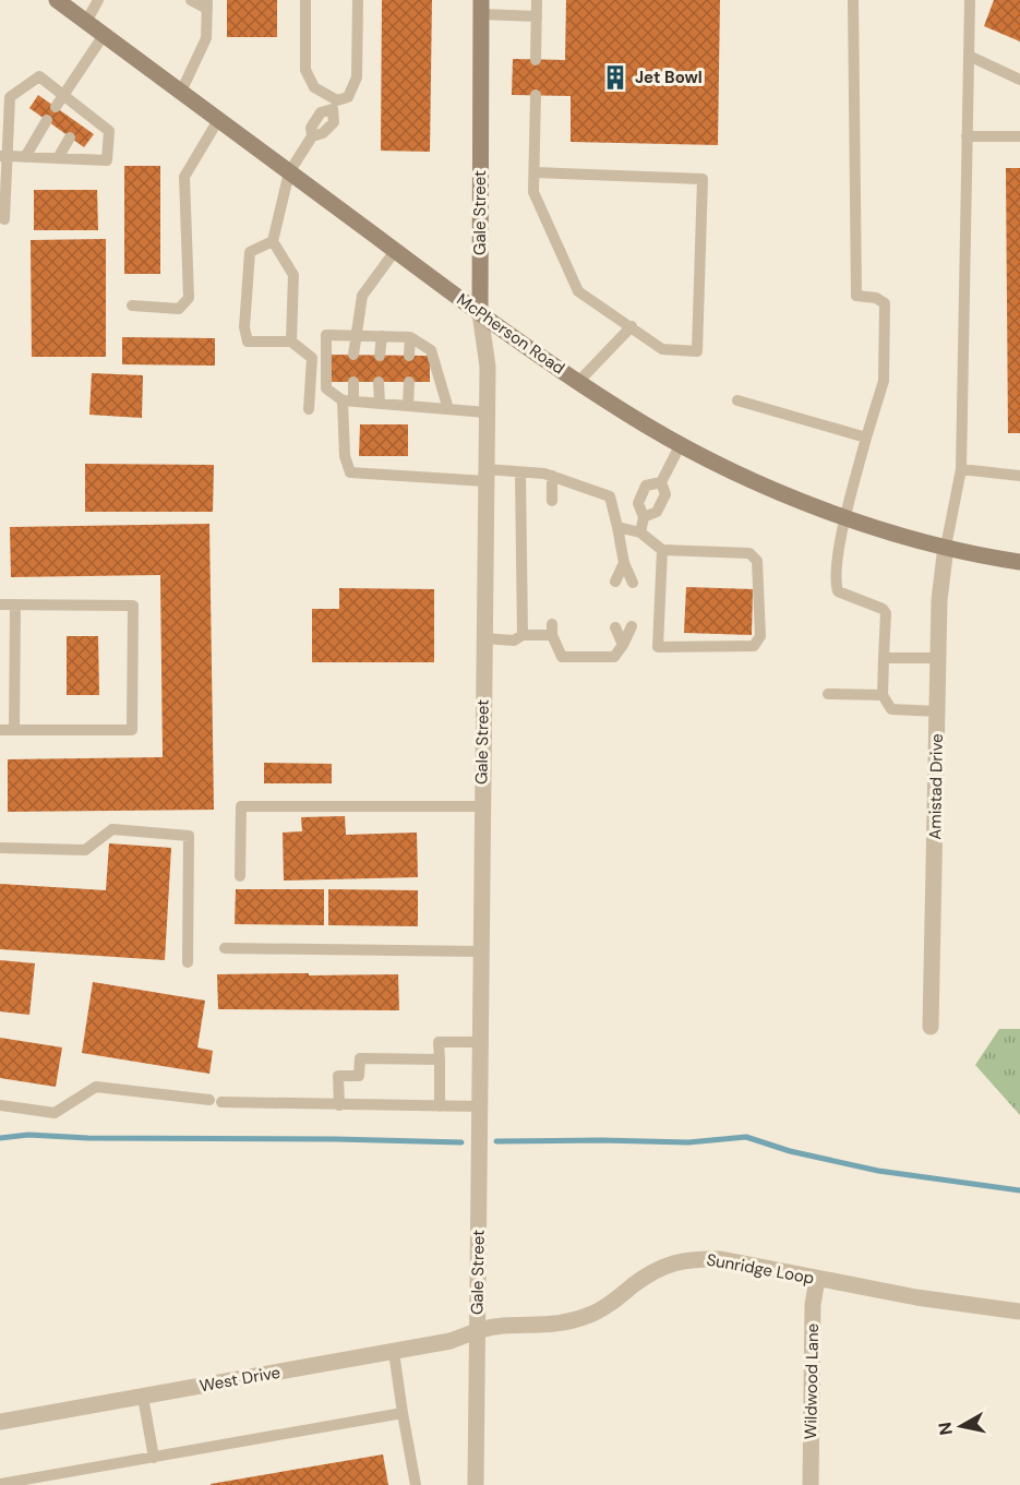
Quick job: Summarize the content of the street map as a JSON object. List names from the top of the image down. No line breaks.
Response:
{"streets":{"main road":["Gale Street","McPherson Road"],"street":["Amistad Drive","Sunridge Loop","West Drive","Wildwood Lane"]},"crossings":[["Gale Street","McPherson Road"],["Gale Street","Sunridge Loop"],["Gale Street","West Drive"],["McPherson Road","Amistad Drive"],["Sunridge Loop","West Drive"],["Sunridge Loop","Wildwood Lane"]],"places":{"building":["Jet Bowl"]},"north":"left"}
